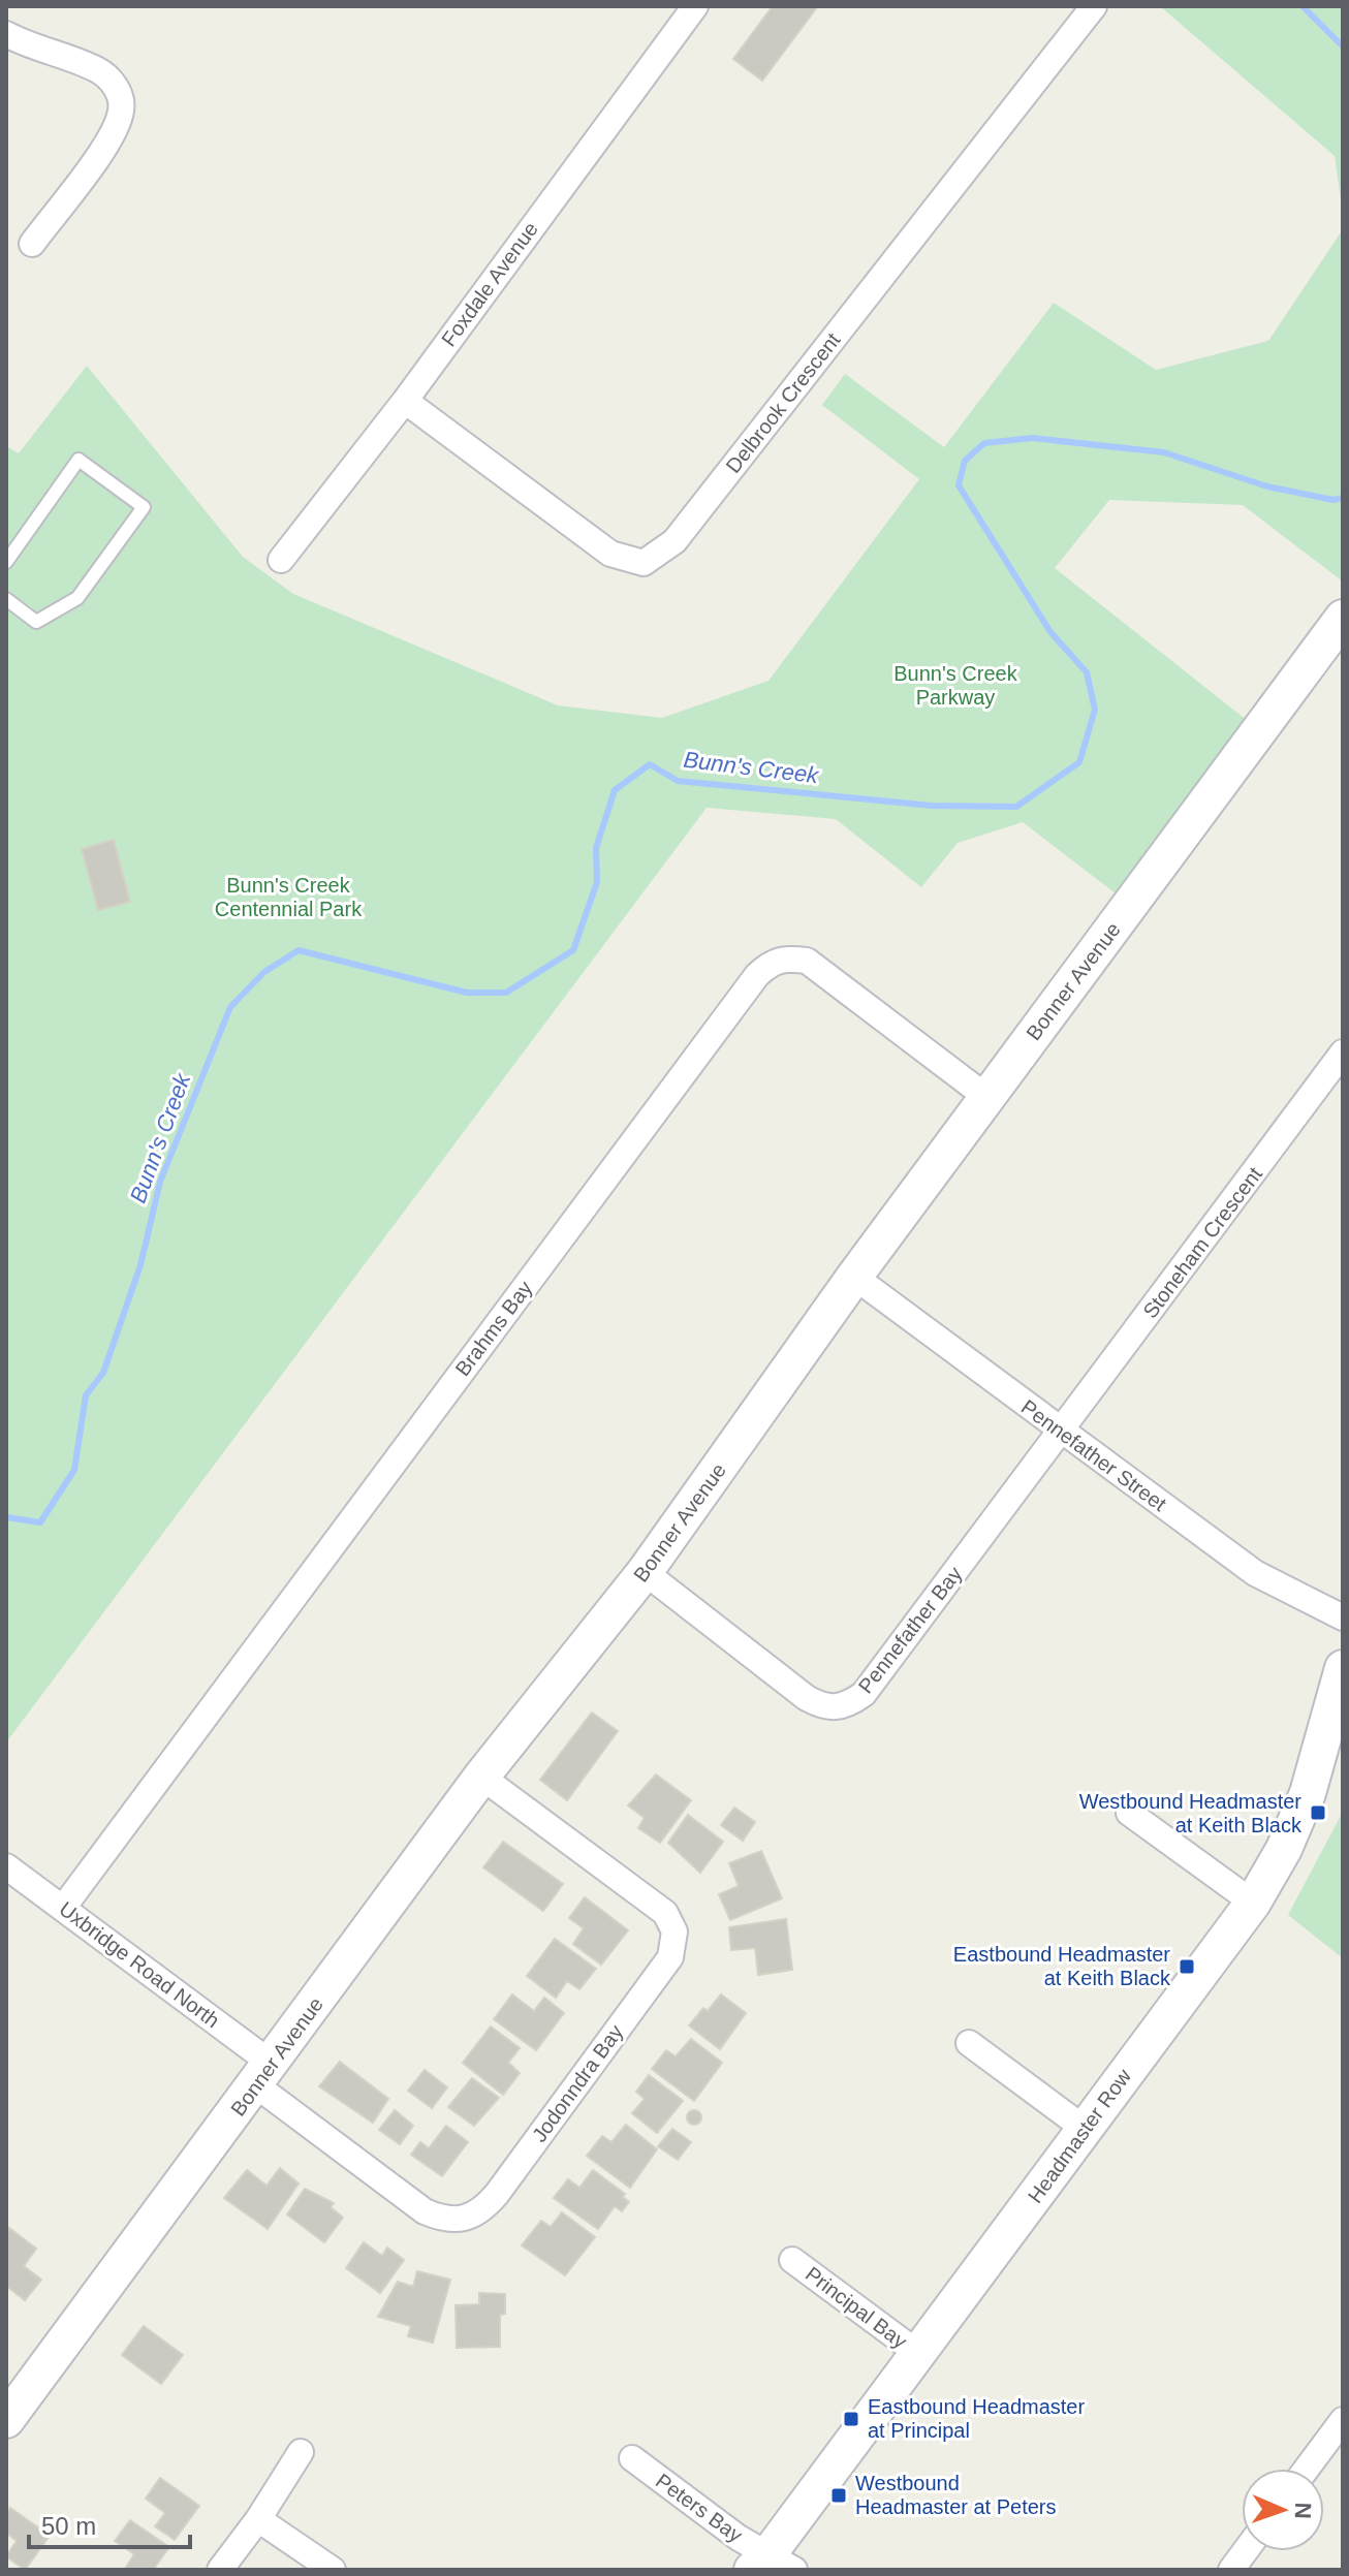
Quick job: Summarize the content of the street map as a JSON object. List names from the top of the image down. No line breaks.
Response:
{"streets":{"street":["Foxdale Avenue","Delbrook Crescent","Bonner Avenue","Stoneham Crescent","Brahms Bay","Pennefather Street","Pennefather Bay","Uxbridge Road North","Jodonndra Bay","Headmaster Row","Principal Bay","Peters Bay"]},"crossings":[["Foxdale Avenue","Delbrook Crescent"],["Bonner Avenue","Brahms Bay"],["Bonner Avenue","Pennefather Street"],["Bonner Avenue","Pennefather Bay"],["Bonner Avenue","Uxbridge Road North"],["Bonner Avenue","Jodonndra Bay"],["Stoneham Crescent","Pennefather Street"],["Stoneham Crescent","Pennefather Bay"],["Brahms Bay","Uxbridge Road North"],["Pennefather Street","Pennefather Bay"],["Uxbridge Road North","Jodonndra Bay"],["Headmaster Row","Principal Bay"],["Headmaster Row","Peters Bay"]],"water":["Bunn's Creek"],"parks":["Bunn's Creek Parkway","Bunn's Creek Centennial Park"],"places":{"transit":["Westbound Headmaster at Keith Black","Eastbound Headmaster at Keith Black","Eastbound Headmaster at Principal","Westbound Headmaster at Peters"]},"scale_bar":"50 m","north":"right"}
